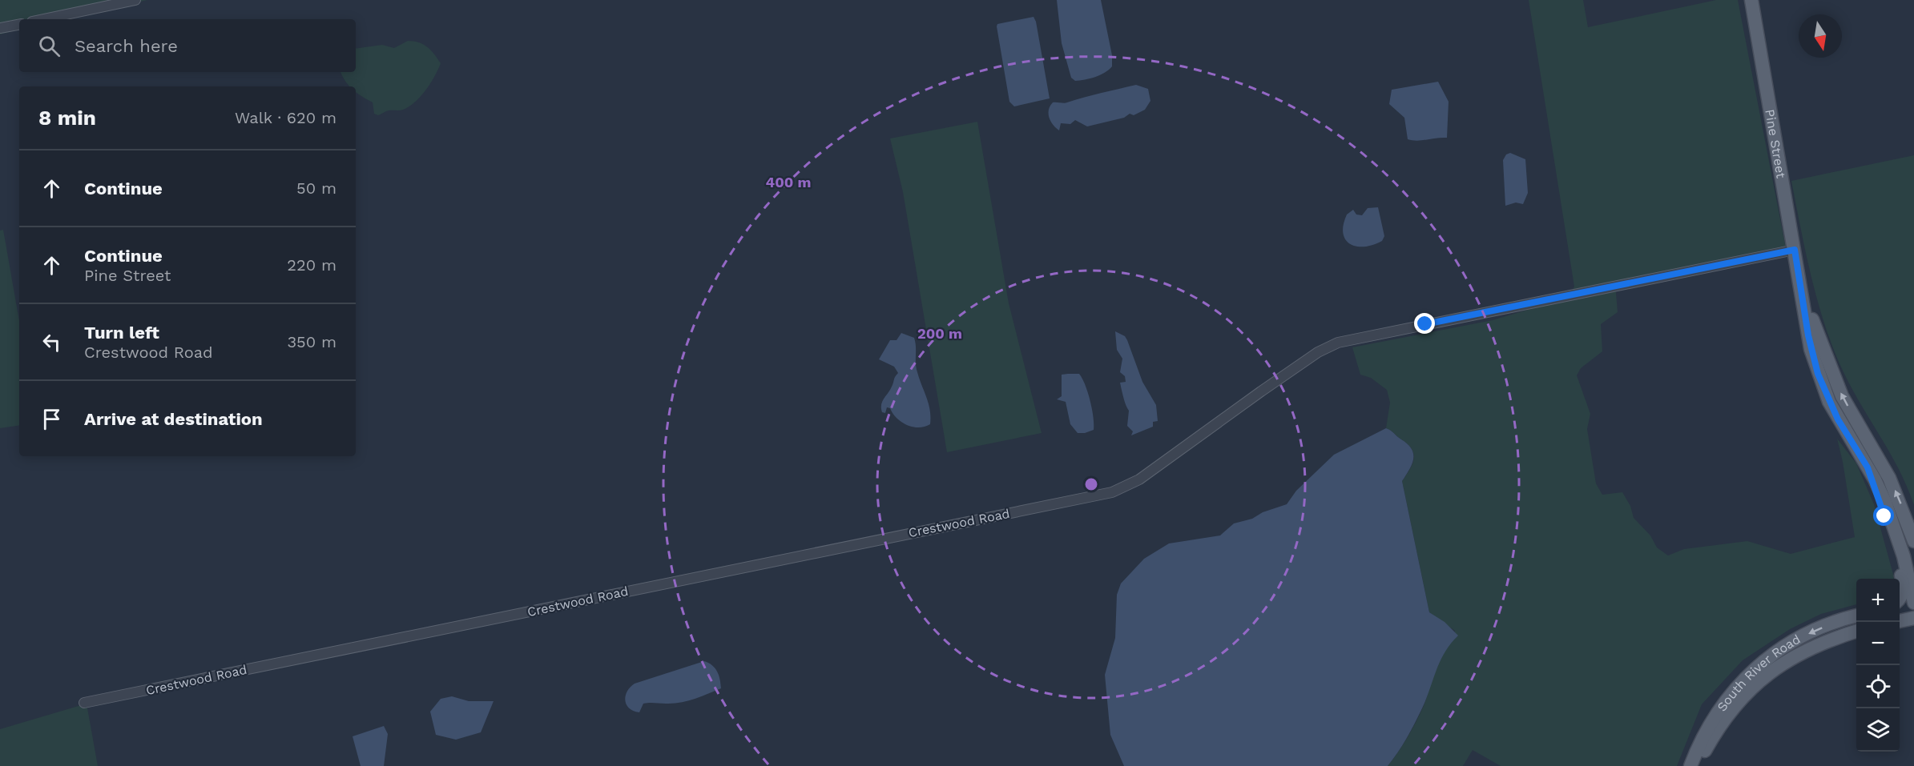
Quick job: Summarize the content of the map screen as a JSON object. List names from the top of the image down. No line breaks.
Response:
{"streets":{"main road":["Pine Street","South River Road"],"street":["Crestwood Road"]},"crossings":[["Pine Street","Crestwood Road"]],"north":"bottom","page":{"search":"Search here","heading":["8 min","Walk · 620 m"],"list":[["Continue","50 m"],["Continue","Pine Street","220 m"],["Turn left","Crestwood Road","350 m"],"Arrive at destination"],"map_buttons":["+","−"]},"rings":["400 m","200 m"]}
